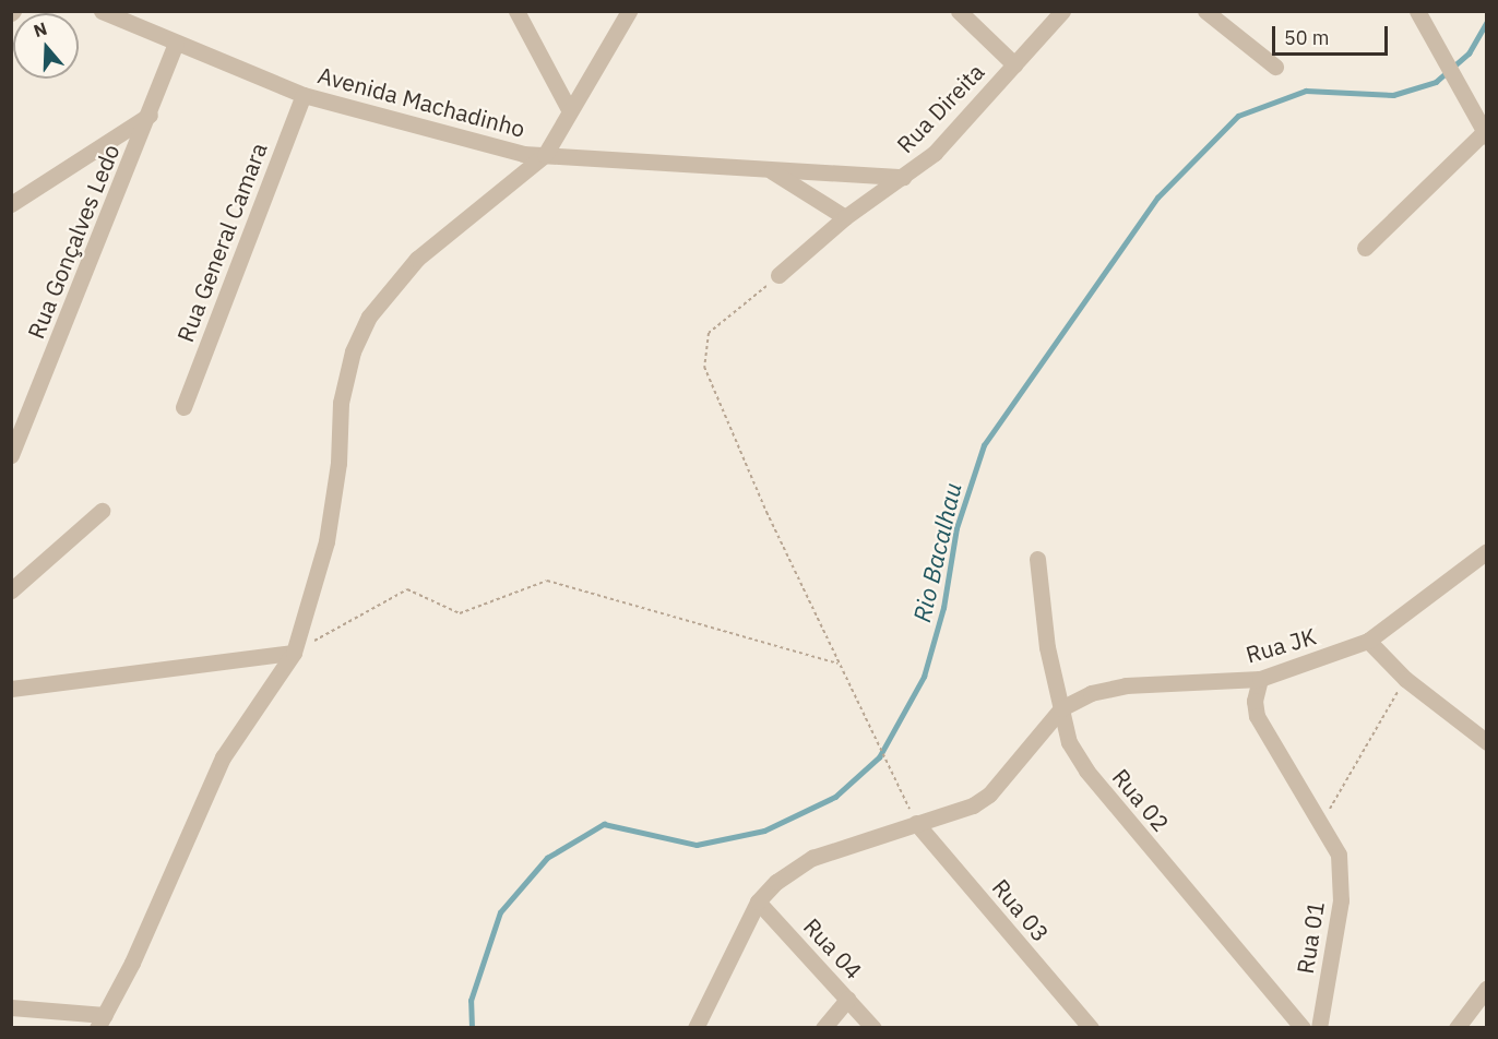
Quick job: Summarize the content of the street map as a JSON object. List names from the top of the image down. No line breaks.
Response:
{"streets":{"street":["Avenida Machadinho","Rua Direita","Rua Gonçalves Ledo","Rua General Camara","Rua JK","Rua 02","Rua 03","Rua 01","Rua 04"]},"crossings":[["Avenida Machadinho","Rua Direita"],["Avenida Machadinho","Rua Gonçalves Ledo"],["Avenida Machadinho","Rua General Camara"],["Rua JK","Rua 02"]],"water":["Rio Bacalhau"],"scale_bar":"50 m","north":"top"}
